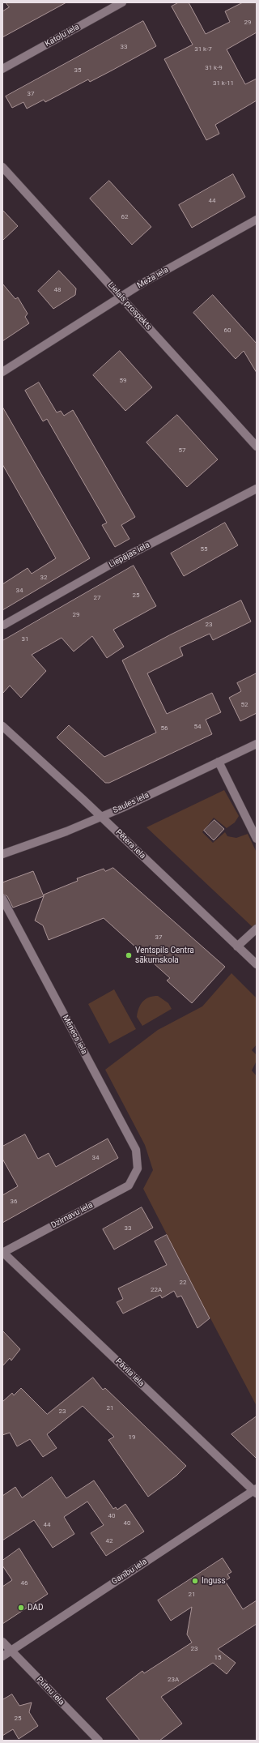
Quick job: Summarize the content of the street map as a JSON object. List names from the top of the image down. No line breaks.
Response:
{"streets":{"street":["Katoļu iela","Meža iela","Lielais prospekts","Liepājas iela","Saules iela","Pētera iela","Mēness iela","Dzirnavu iela","Pāvila iela","Ganību iela","Putnu iela"]},"crossings":[["Meža iela","Lielais prospekts"],["Saules iela","Pētera iela"],["Mēness iela","Dzirnavu iela"],["Dzirnavu iela","Pāvila iela"],["Pāvila iela","Ganību iela"],["Ganību iela","Putnu iela"]],"places":["Ventspils Centra sākumskola","Inguss","DAD"],"house_numbers":["29","33","31 k-7","31 k-9","35","31 k-11","37","44","62","48","60","59","57","55","32","34","25","27","29","23","31","52","54","56","37","34","36","33","22","22A","21","23","19","40","40","44","42","46","21","23","15","23A","25"]}
